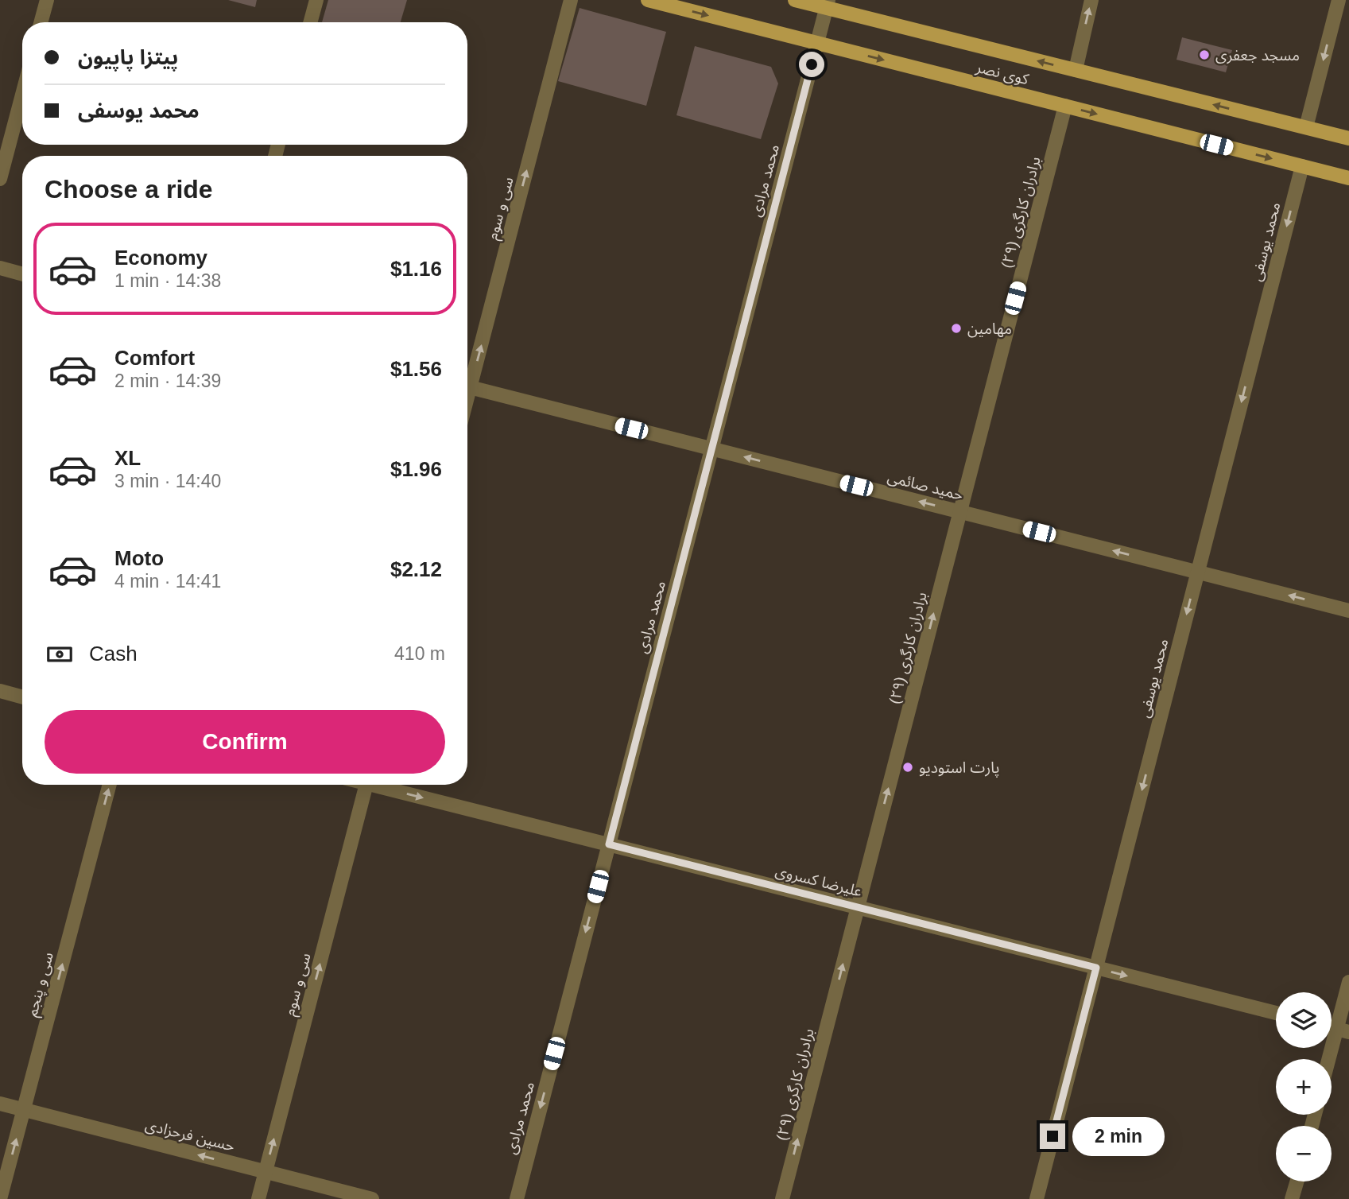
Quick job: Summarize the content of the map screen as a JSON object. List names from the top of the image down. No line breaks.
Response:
{"streets":{"main road":["کوی نصر"],"street":["محمد مرادی","سی و سوم","برادران کارگری (۲۹)","محمد یوسفی","حمید صائمی","علیرضا کسروی","سی و پنجم","حسین فرحزادی"]},"crossings":[["کوی نصر","محمد مرادی"],["کوی نصر","برادران کارگری (۲۹)"],["کوی نصر","محمد یوسفی"],["محمد مرادی","حمید صائمی"],["محمد مرادی","علیرضا کسروی"],["سی و سوم","حسین فرحزادی"],["برادران کارگری (۲۹)","حمید صائمی"],["برادران کارگری (۲۹)","علیرضا کسروی"],["محمد یوسفی","حمید صائمی"],["محمد یوسفی","علیرضا کسروی"],["سی و پنجم","حسین فرحزادی"]],"one_way":["سی و سوم","برادران کارگری (۲۹)","محمد یوسفی","حمید صائمی","علیرضا کسروی","سی و پنجم","حسین فرحزادی"],"places":["مسجد جعفری","مهامین","پارت استودیو"],"page":{"banner":["پیتزا پاپیون","محمد یوسفی"],"heading":"Choose a ride","list":[{"name":"Economy","note":"1 min · 14:38","value":"$1.16"},{"name":"Comfort","note":"2 min · 14:39","value":"$1.56"},{"name":"XL","note":"3 min · 14:40","value":"$1.96"},{"name":"Moto","note":"4 min · 14:41","value":"$2.12"}],"pay":["Cash","410 m"],"buttons":"Confirm","map_buttons":["+","−"],"bubble":"2 min"}}
